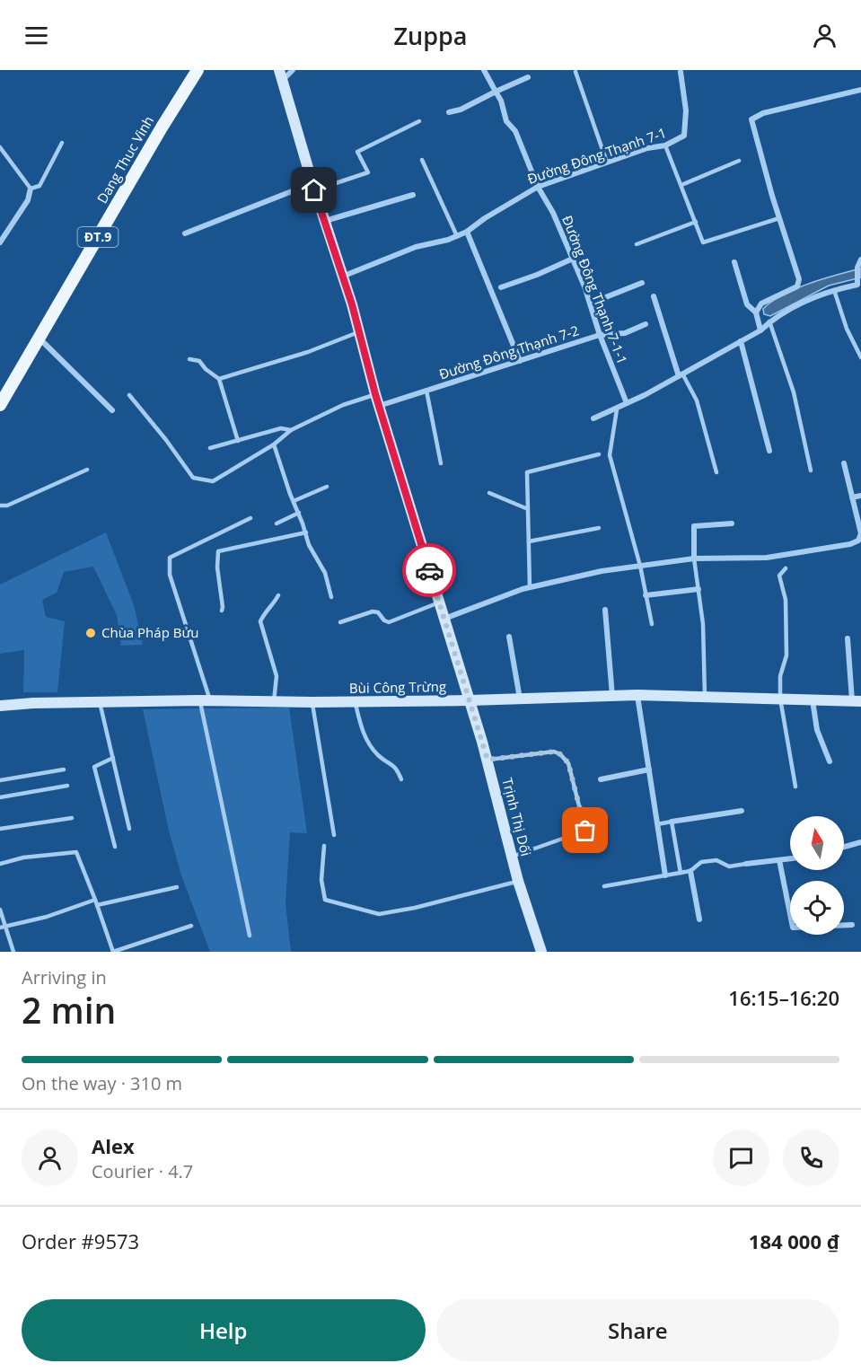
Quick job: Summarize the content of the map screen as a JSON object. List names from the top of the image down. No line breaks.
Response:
{"streets":{"main road":["Dang Thuc Vinh","ĐT.9"],"street":["Đường Đông Thạnh 7-1","Đường Đông Thạnh 7-1-1","Đường Đông Thạnh 7-2","Bùi Công Trừng","Trịnh Thị Dối"]},"crossings":[["Đường Đông Thạnh 7-1","Đường Đông Thạnh 7-1-1"],["Đường Đông Thạnh 7-1","Trịnh Thị Dối"],["Đường Đông Thạnh 7-1-1","Đường Đông Thạnh 7-2"],["Đường Đông Thạnh 7-2","Trịnh Thị Dối"],["Bùi Công Trừng","Trịnh Thị Dối"]],"places":["Chùa Pháp Bửu"],"north":"top","page":{"header":"Zuppa","heading":["2 min","Arriving in","16:15–16:20"],"panel":["Alex","Courier · 4.7","Order #9573","184 000 ₫"],"bar":"On the way · 310 m","buttons":["Help","Share"]}}
